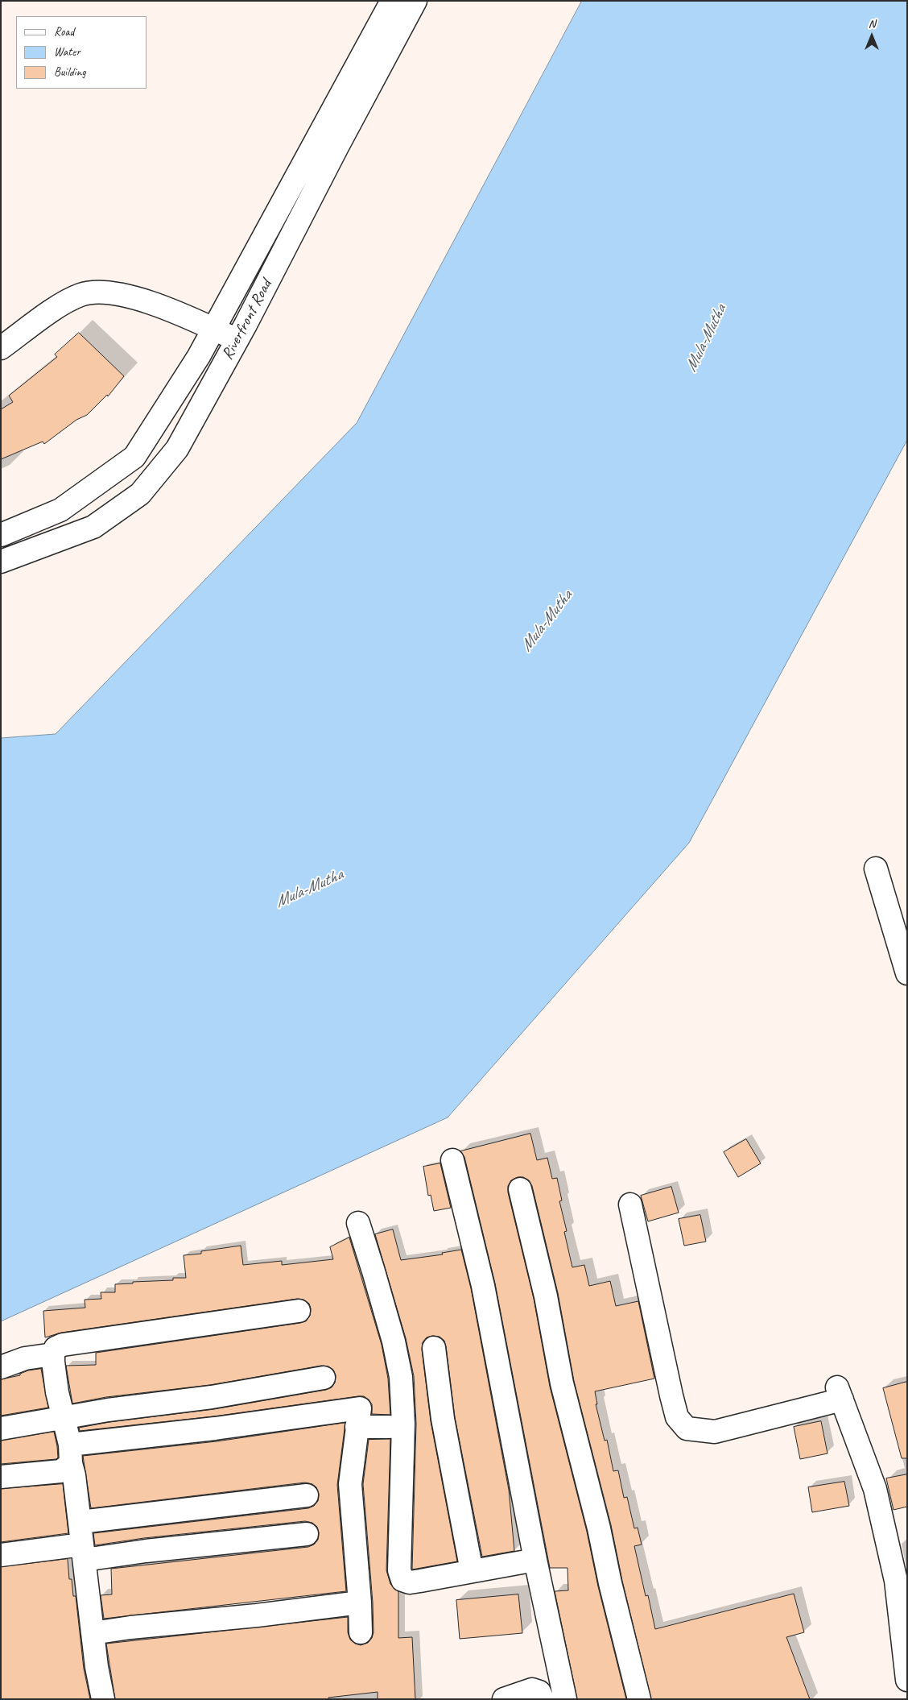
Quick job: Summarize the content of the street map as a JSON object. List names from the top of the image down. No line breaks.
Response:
{"streets":{"street":["Riverfront Road"]},"water":["Mula-Mutha"],"legend":["Road","Water","Building"],"north":"top"}
